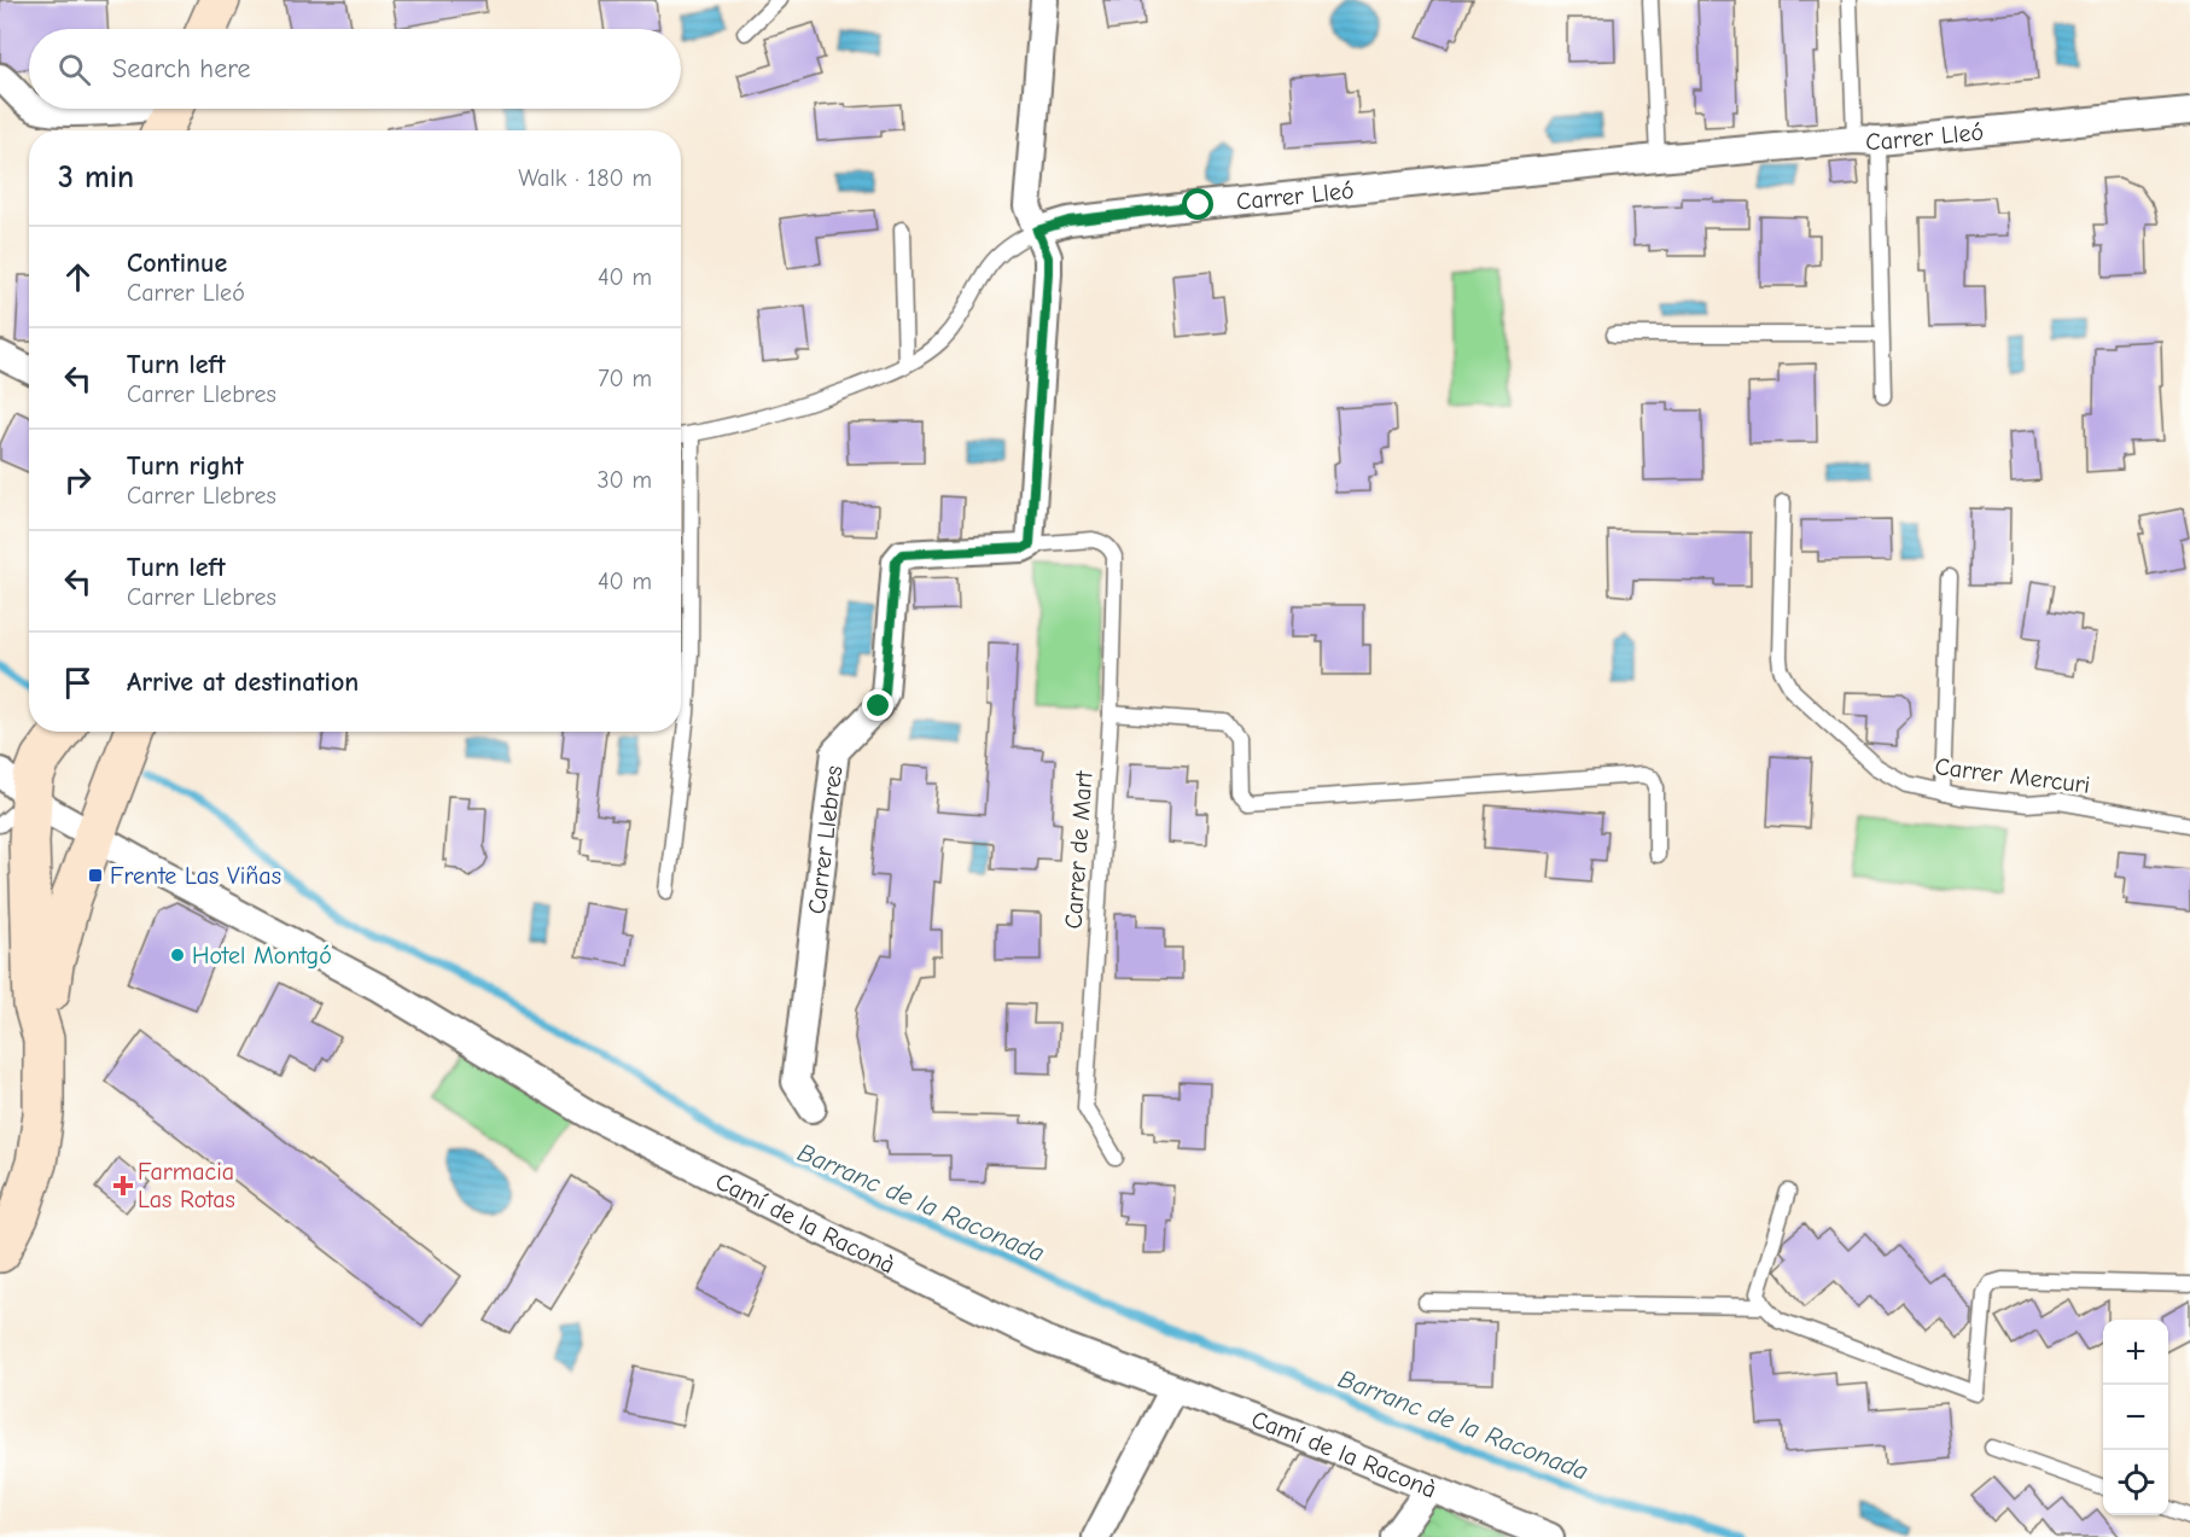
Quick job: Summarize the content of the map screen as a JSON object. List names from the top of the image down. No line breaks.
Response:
{"streets":{"street":["Carrer Lleó","Carrer Llebres","Camí de la Raconà"],"lane":["Carrer Mercuri","Carrer de Mart"]},"crossings":[["Carrer Llebres","Carrer de Mart"]],"water":["Barranc de la Raconada"],"places":{"transit":["Frente Las Viñas"],"other":["Hotel Montgó"],"health":["Farmacia Las Rotas"]},"page":{"search":"Search here","heading":["3 min","Walk · 180 m"],"list":[["Continue","Carrer Lleó","40 m"],["Turn left","Carrer Llebres","70 m"],["Turn right","Carrer Llebres","30 m"],["Turn left","Carrer Llebres","40 m"],"Arrive at destination"],"map_buttons":["+","−"]}}
